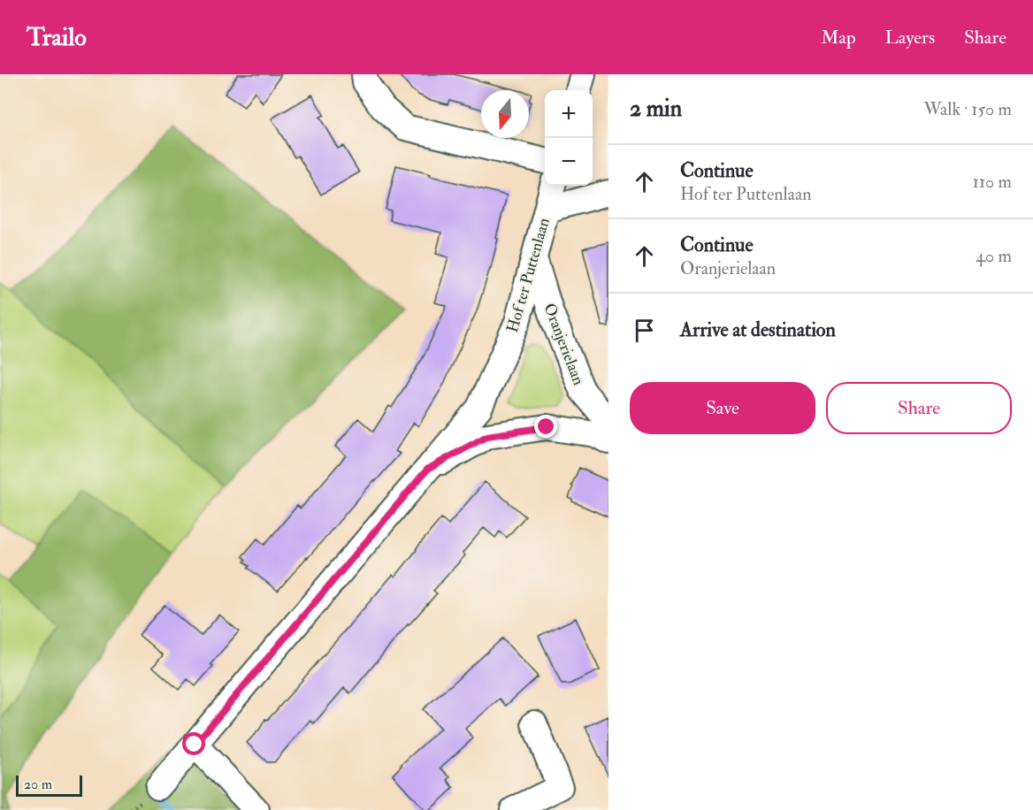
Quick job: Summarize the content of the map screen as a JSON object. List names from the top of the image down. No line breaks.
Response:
{"streets":{"street":["Hof ter Puttenlaan","Oranjerielaan"]},"crossings":[["Hof ter Puttenlaan","Oranjerielaan"]],"scale_bar":"20 m","north":"bottom","page":{"header":"Trailo","nav":["Map","Layers","Share"],"heading":["2 min","Walk · 150 m"],"map_buttons":["+","−"],"list":[["Continue","Hof ter Puttenlaan","110 m"],["Continue","Oranjerielaan","40 m"],"Arrive at destination"],"buttons":["Save","Share"],"scale":"20 m"}}
